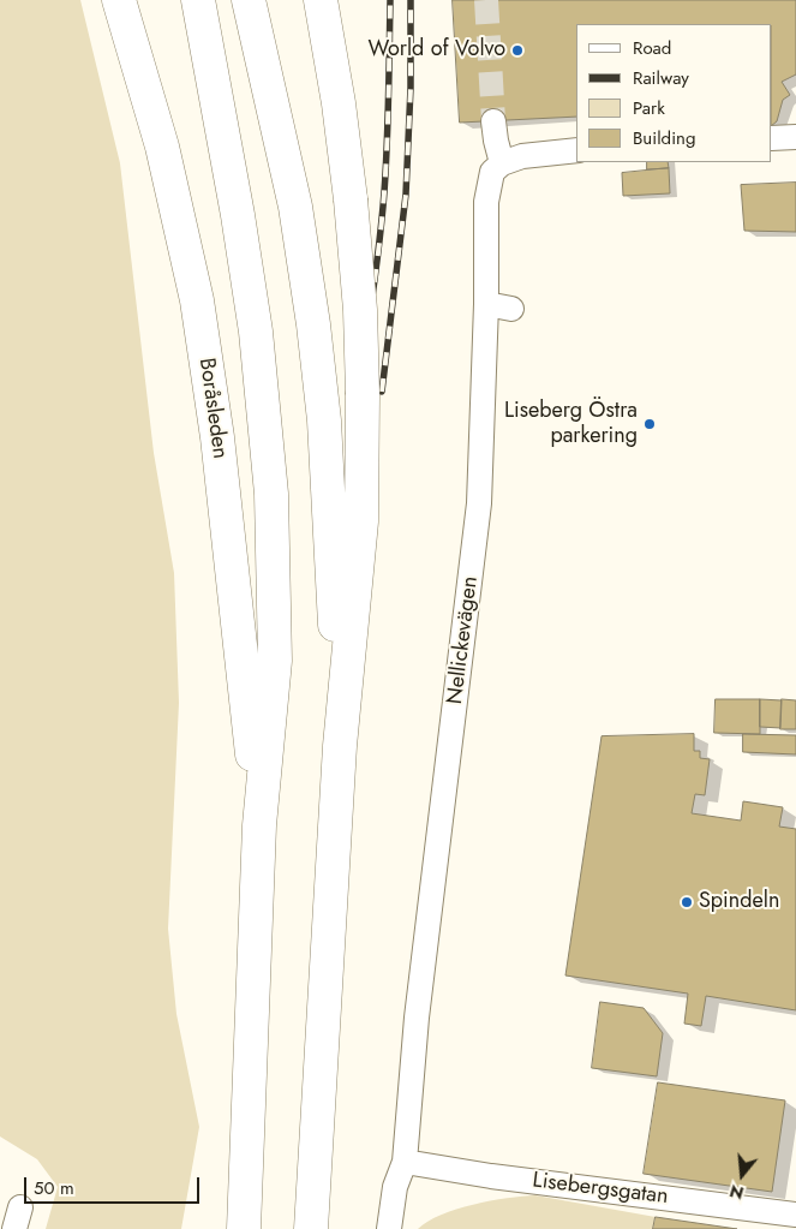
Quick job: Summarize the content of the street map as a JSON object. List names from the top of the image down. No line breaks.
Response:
{"streets":{"highway":["Boråsleden"],"street":["Nellickevägen","Lisebergsgatan"]},"crossings":[["Nellickevägen","Lisebergsgatan"]],"places":["World of Volvo","Liseberg Östra parkering","Spindeln"],"legend":["Road","Railway","Park","Building"],"scale_bar":"50 m","north":"bottom"}
